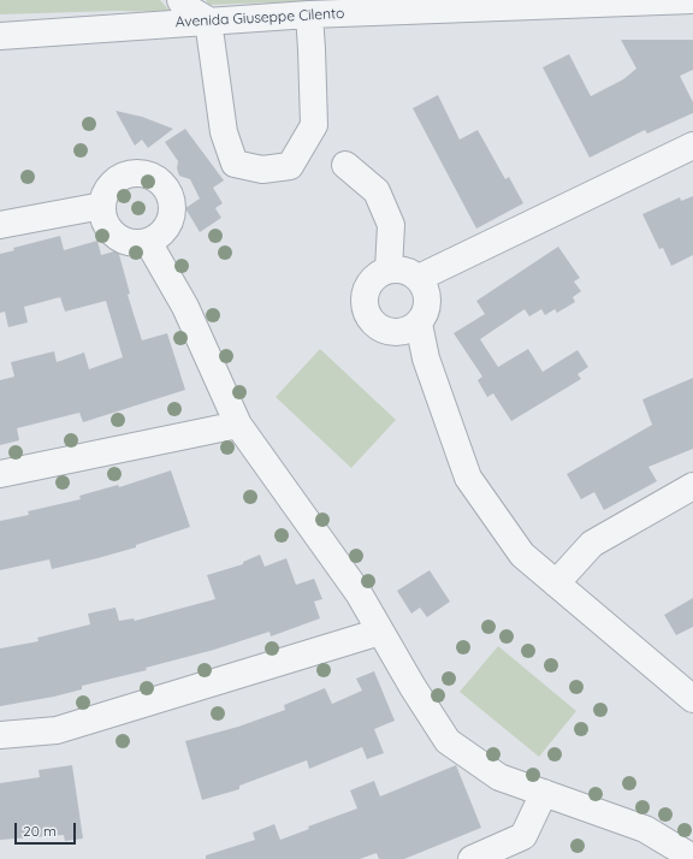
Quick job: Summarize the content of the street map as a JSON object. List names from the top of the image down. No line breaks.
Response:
{"streets":{"street":["Avenida Giuseppe Cilento"]},"scale_bar":"20 m"}
